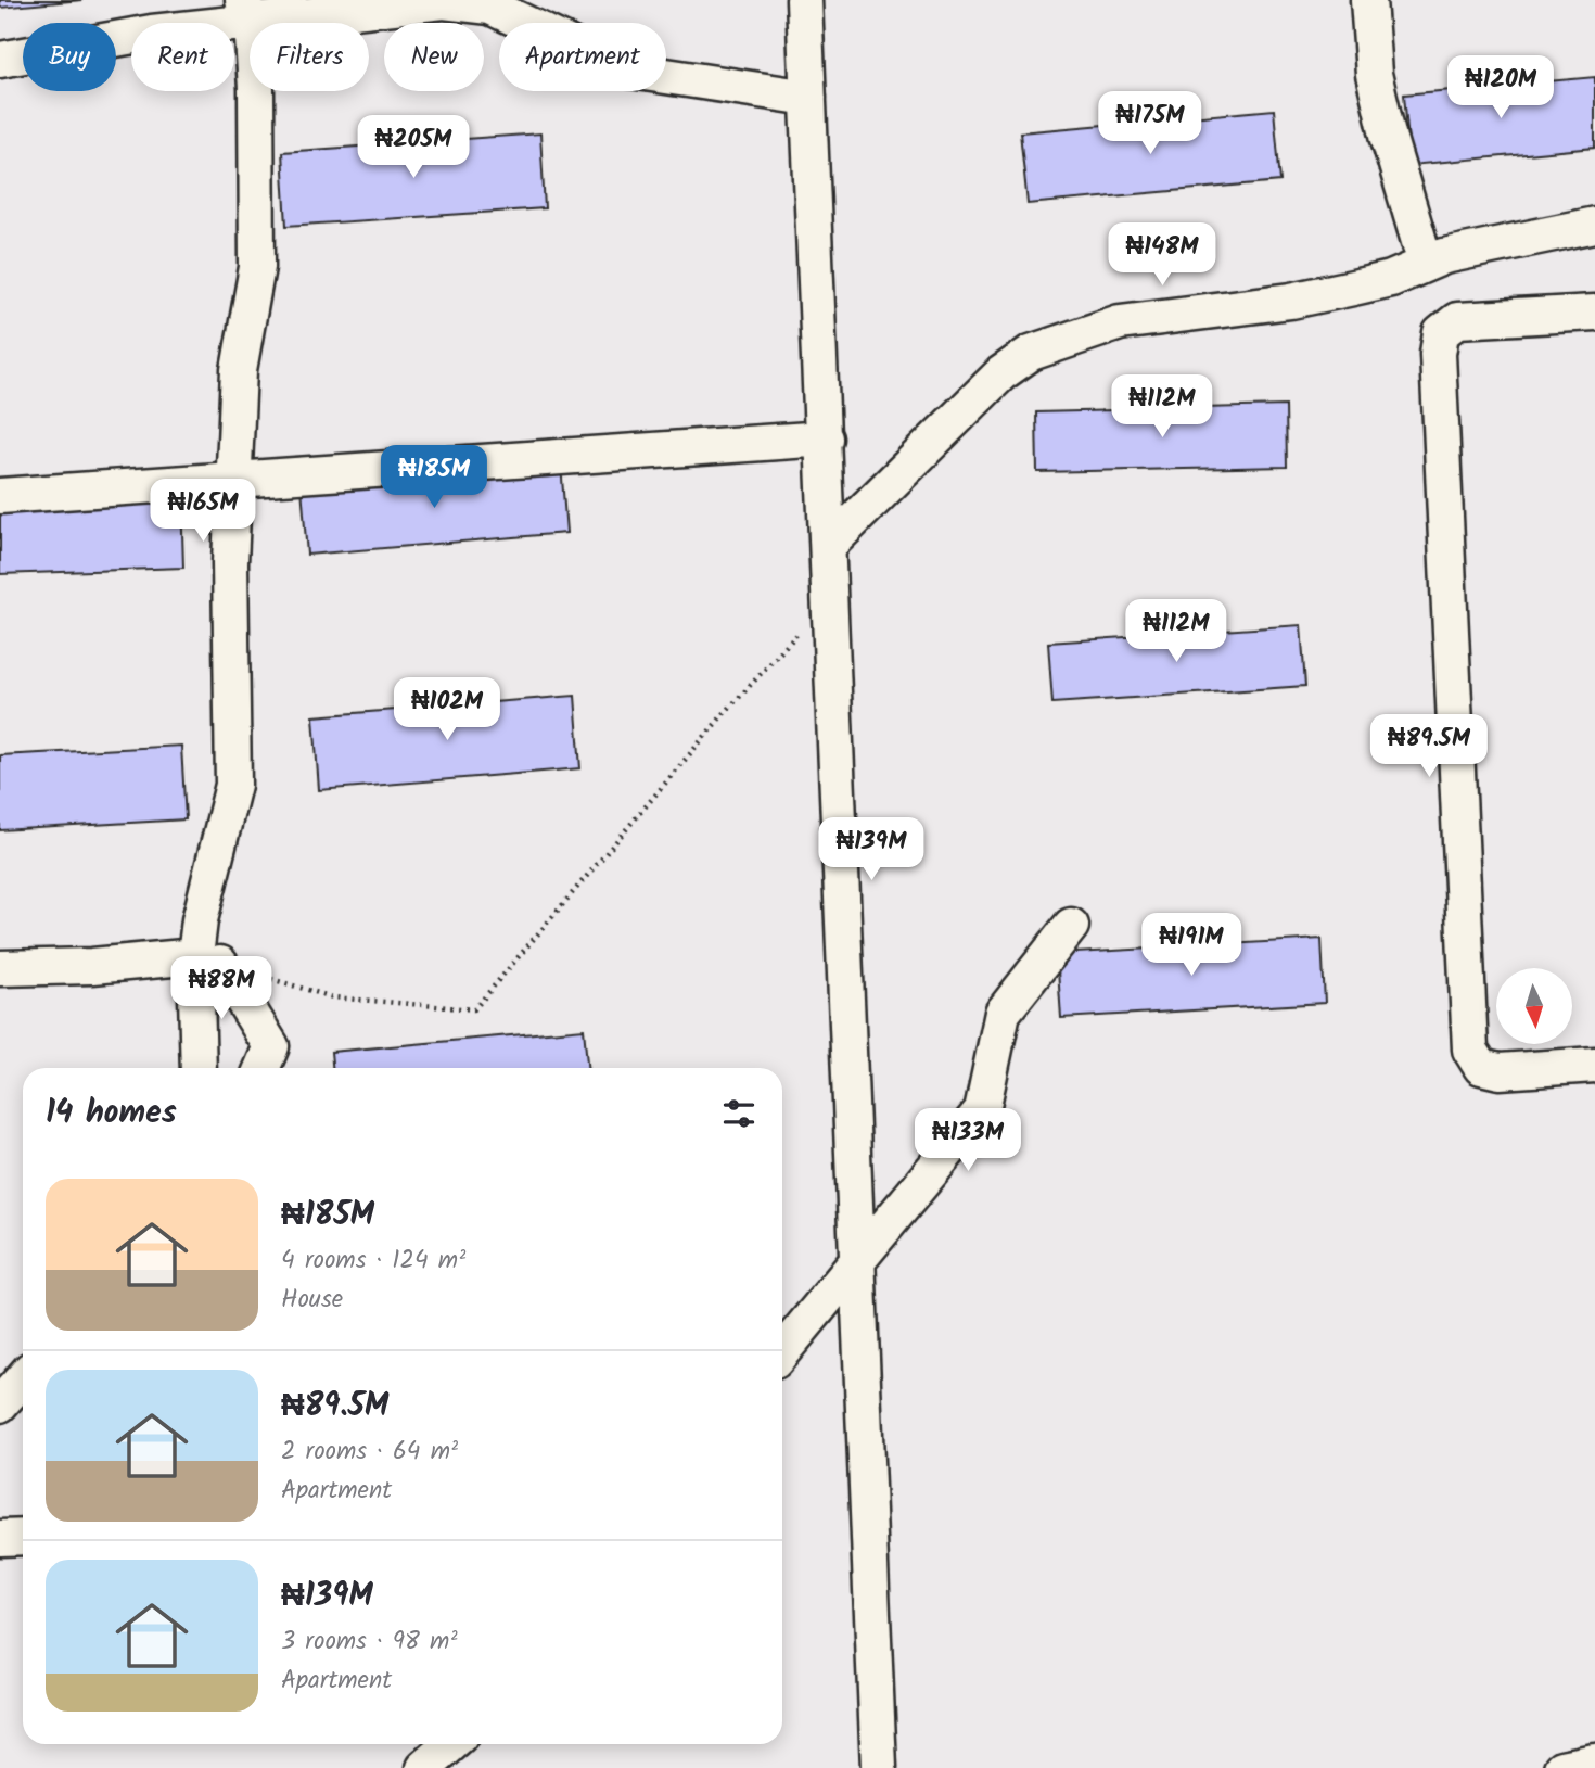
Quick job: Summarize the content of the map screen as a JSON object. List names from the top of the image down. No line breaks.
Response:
{"north":"bottom","page":{"chip":["Buy","Rent","Filters","New","Apartment"],"price":["₦120M","₦175M","₦205M","₦148M","₦112M","₦185M","₦165M","₦112M","₦102M","₦89.5M","₦139M","₦191M","₦88M","₦133M"],"heading":"14 homes","list":[{"name":"₦185M","note":"4 rooms · 124 m² · House"},{"name":"₦89.5M","note":"2 rooms · 64 m² · Apartment"},{"name":"₦139M","note":"3 rooms · 98 m² · Apartment"}]}}
